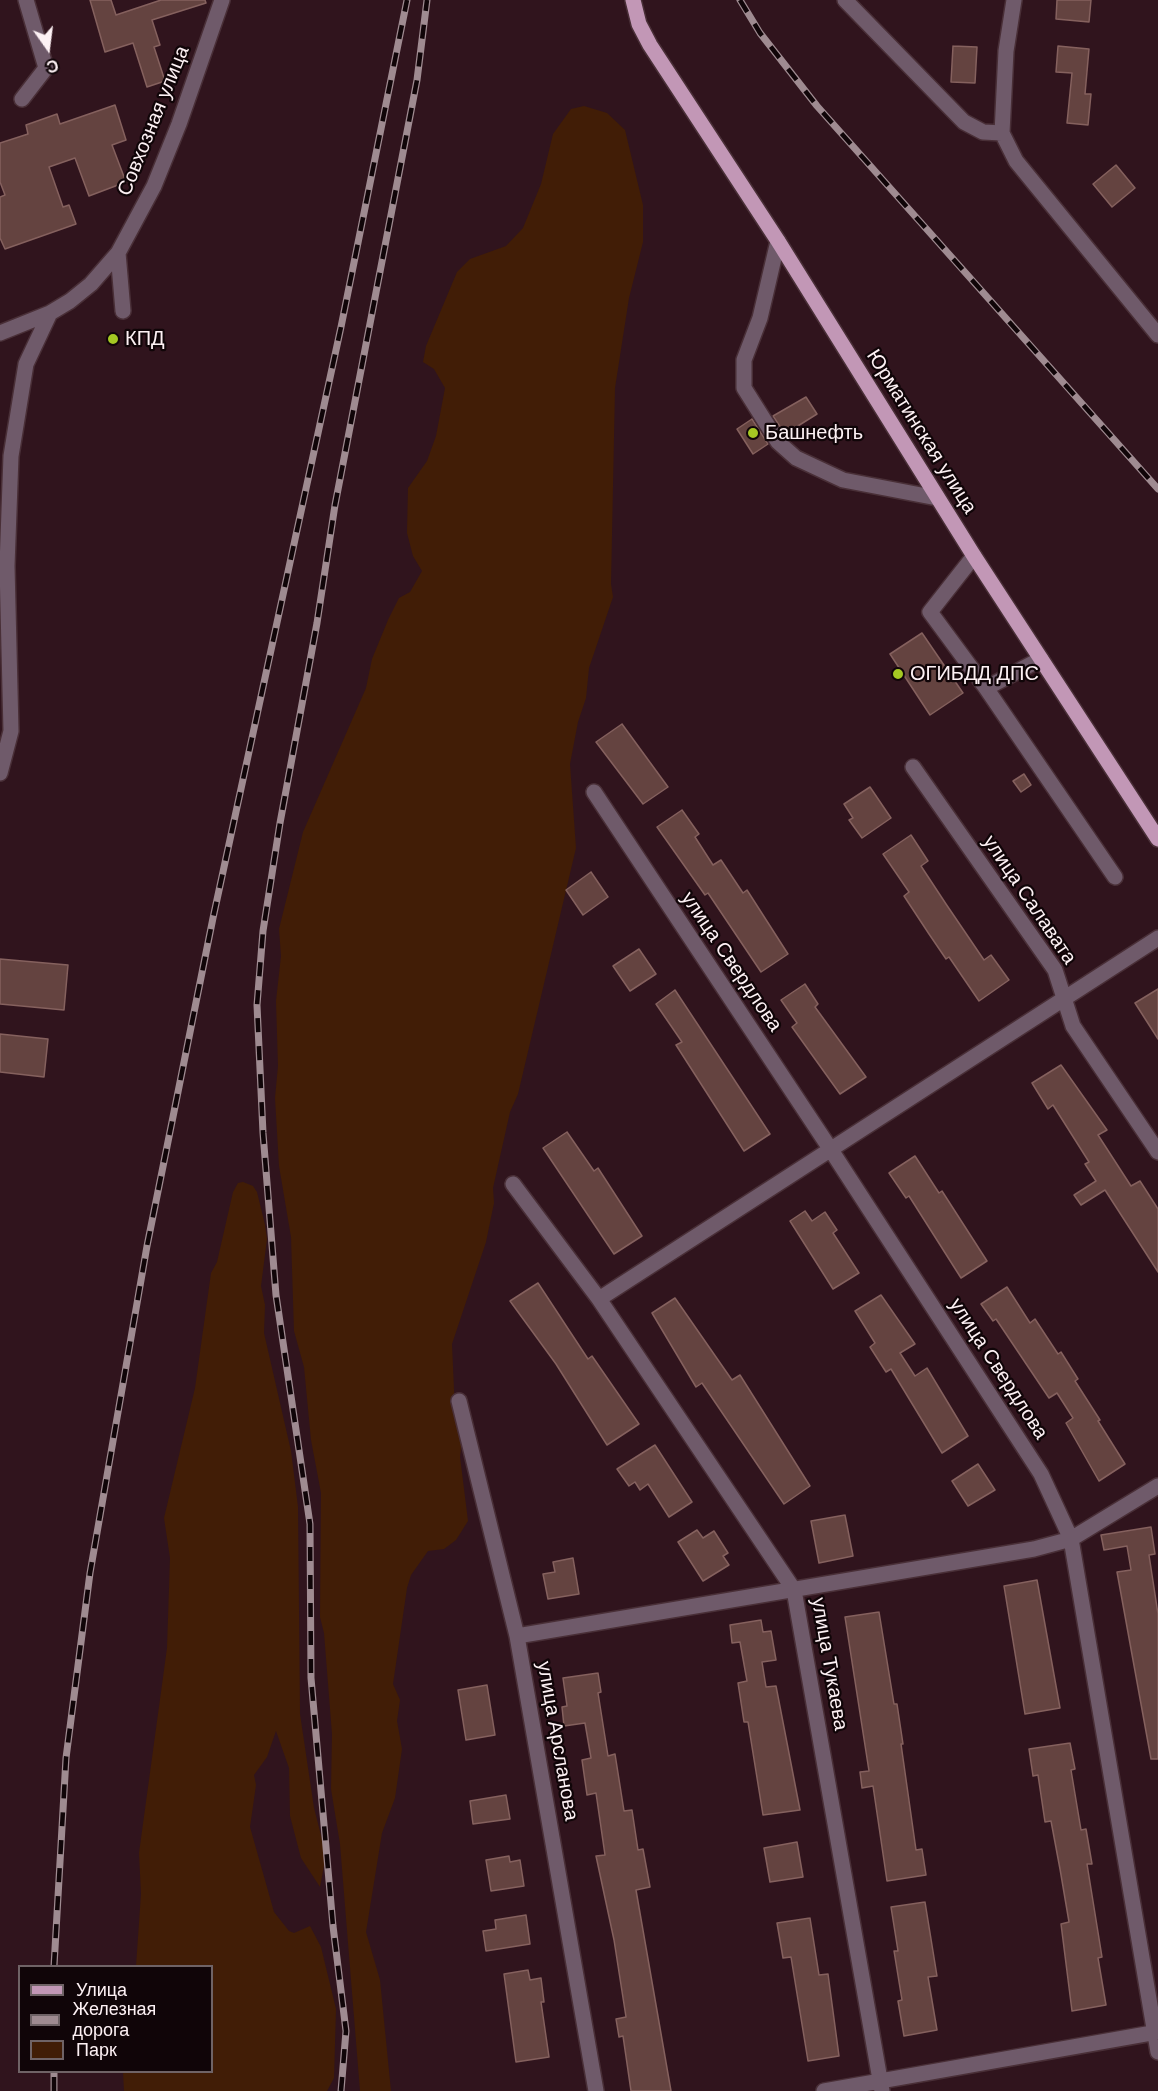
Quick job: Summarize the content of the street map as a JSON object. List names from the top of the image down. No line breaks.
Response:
{"streets":{"main road":["Юрматинская улица"],"street":["Совхозная улица","улица Салавата","улица Свердлова","улица Тукаева","улица Арсланова"]},"places":["КПД","Башнефть","ОГИБДД ДПС"],"legend":["Улица","Железная дорога","Парк"],"north":"bottom"}
